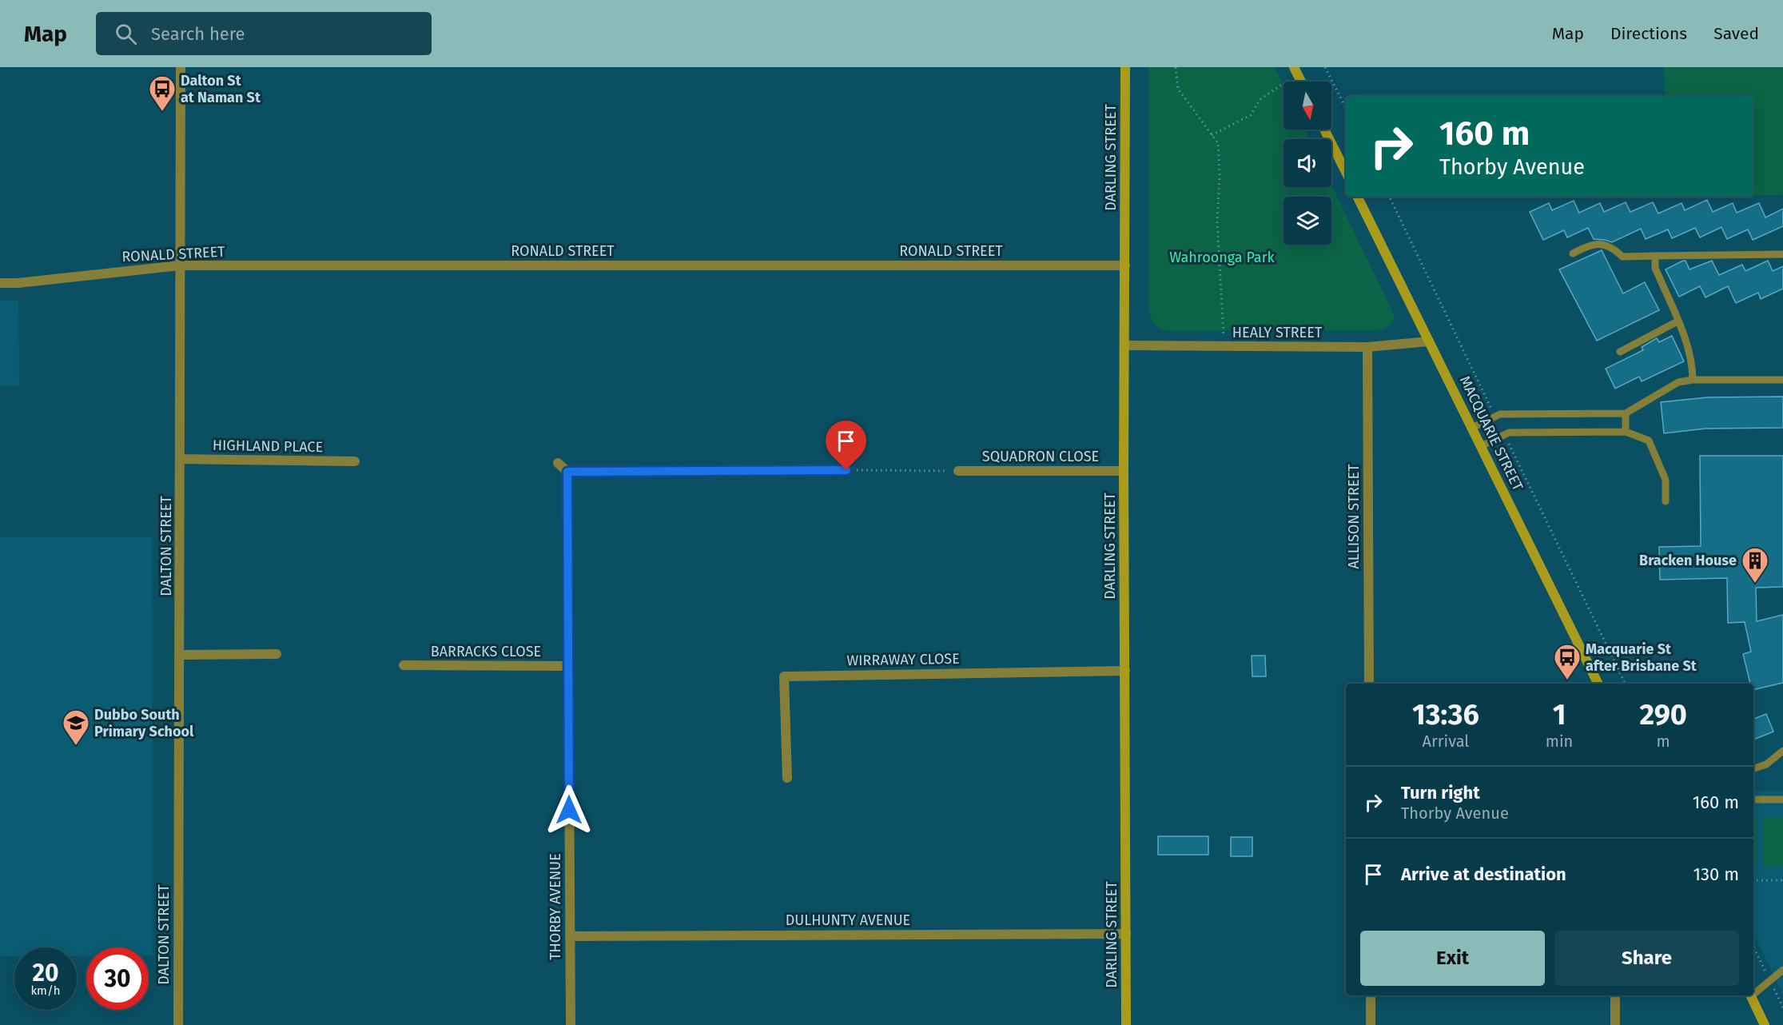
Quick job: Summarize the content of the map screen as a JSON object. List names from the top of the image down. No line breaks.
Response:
{"streets":{"street":["DARLING STREET","RONALD STREET","HEALY STREET","MACQUARIE STREET","HIGHLAND PLACE","SQUADRON CLOSE","ALLISON STREET","DALTON STREET","BARRACKS CLOSE","WIRRAWAY CLOSE","THORBY AVENUE","DULHUNTY AVENUE"]},"crossings":[["DARLING STREET","RONALD STREET"],["DARLING STREET","HEALY STREET"],["DARLING STREET","SQUADRON CLOSE"],["DARLING STREET","WIRRAWAY CLOSE"],["DARLING STREET","DULHUNTY AVENUE"],["RONALD STREET","DALTON STREET"],["HEALY STREET","MACQUARIE STREET"],["HEALY STREET","ALLISON STREET"],["HIGHLAND PLACE","DALTON STREET"],["BARRACKS CLOSE","THORBY AVENUE"],["THORBY AVENUE","DULHUNTY AVENUE"]],"parks":["Wahroonga Park"],"places":{"bus stop":["Dalton St at Naman St","Macquarie St after Brisbane St"],"building":["Bracken House"],"school or university":["Dubbo South Primary School"]},"north":"bottom","page":{"header":"Map","search":"Search here","nav":["Map","Directions","Saved"],"turn":["160 m","Thorby Avenue"],"eta":["13:36","Arrival","1","min","290","m"],"list":[{"name":"Turn right","note":"Thorby Avenue","value":"160 m"},{"name":"Arrive at destination","value":"130 m"}],"buttons":["Exit","Share"],"speed":"20 km/h","limit":"30"}}
